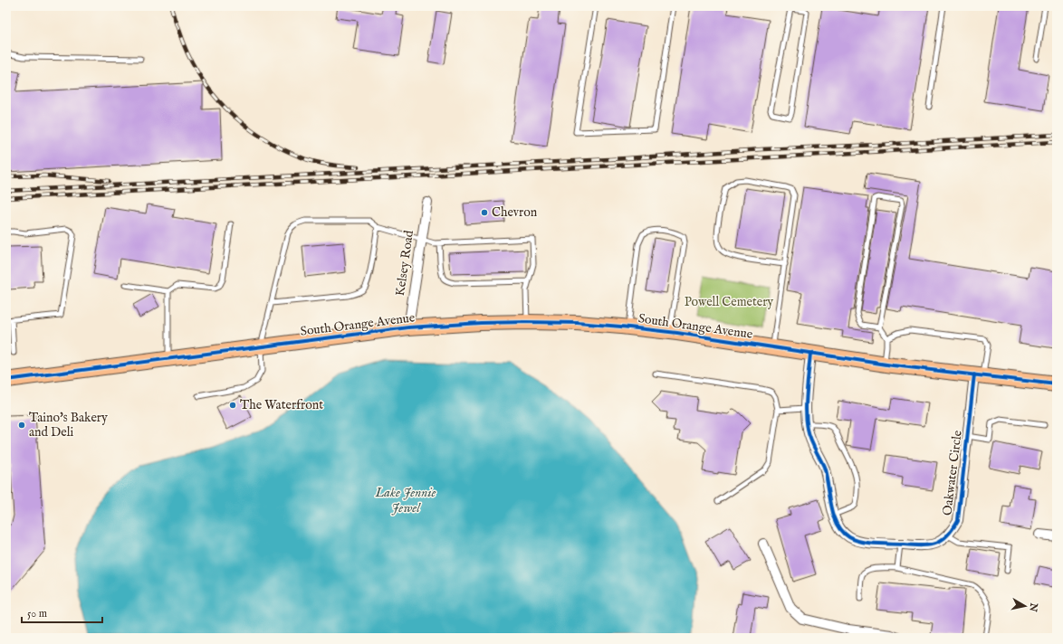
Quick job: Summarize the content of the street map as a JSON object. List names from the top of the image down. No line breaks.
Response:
{"streets":{"main road":["South Orange Avenue"],"street":["Kelsey Road","Oakwater Circle"]},"crossings":[["Kelsey Road","South Orange Avenue"],["South Orange Avenue","Oakwater Circle"]],"water":["Lake Jennie Jewel"],"parks":["Powell Cemetery"],"places":["Chevron","The Waterfront","Taino's Bakery and Deli"],"scale_bar":"50 m","north":"right"}
